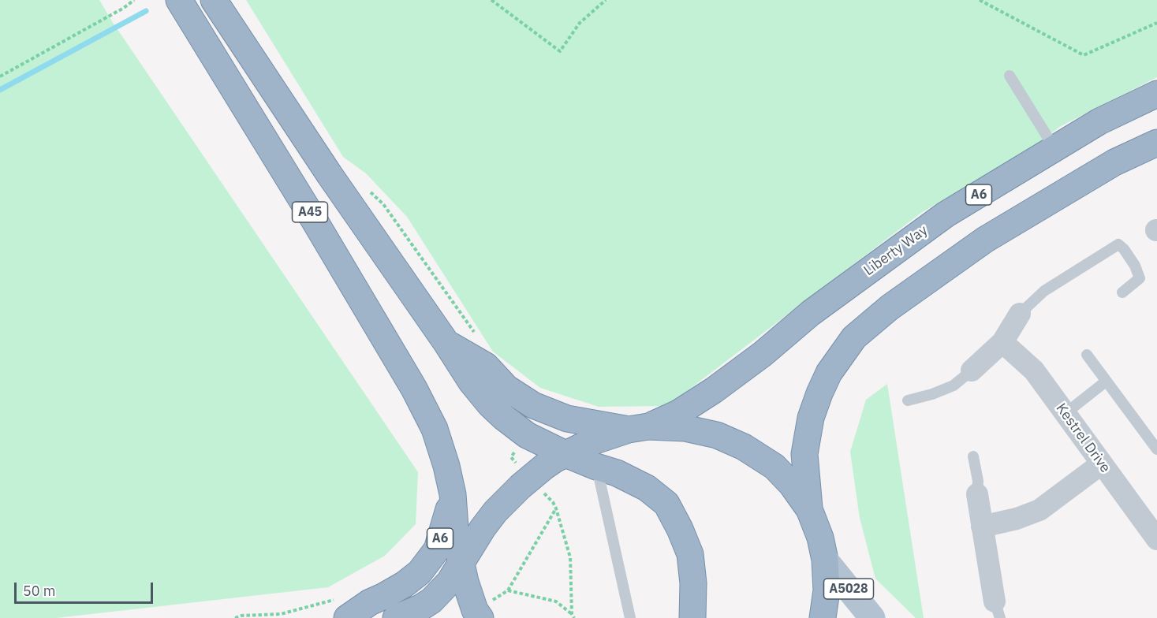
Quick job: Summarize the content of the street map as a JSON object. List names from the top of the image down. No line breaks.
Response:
{"streets":{"highway":["A6","A45","Liberty Way"],"main road":["A5028"],"street":["Kestrel Drive"]},"crossings":[["A6","A45"],["A6","Liberty Way"],["A45","Liberty Way"]],"scale_bar":"50 m"}
